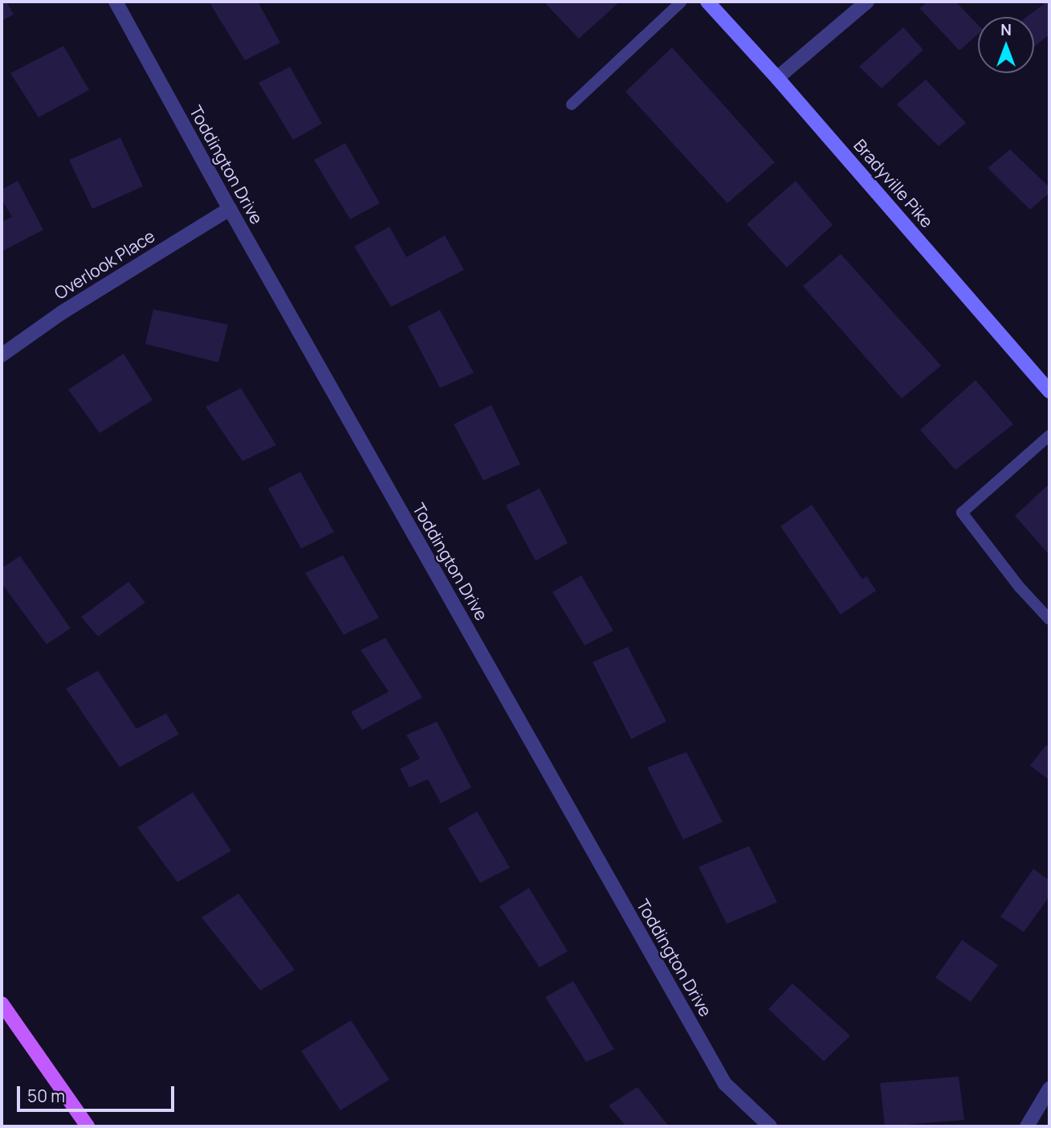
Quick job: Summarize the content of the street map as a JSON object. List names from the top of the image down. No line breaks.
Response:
{"streets":{"main road":["Bradyville Pike"],"street":["Toddington Drive","Overlook Place"]},"crossings":[["Toddington Drive","Overlook Place"]],"scale_bar":"50 m","north":"top"}
